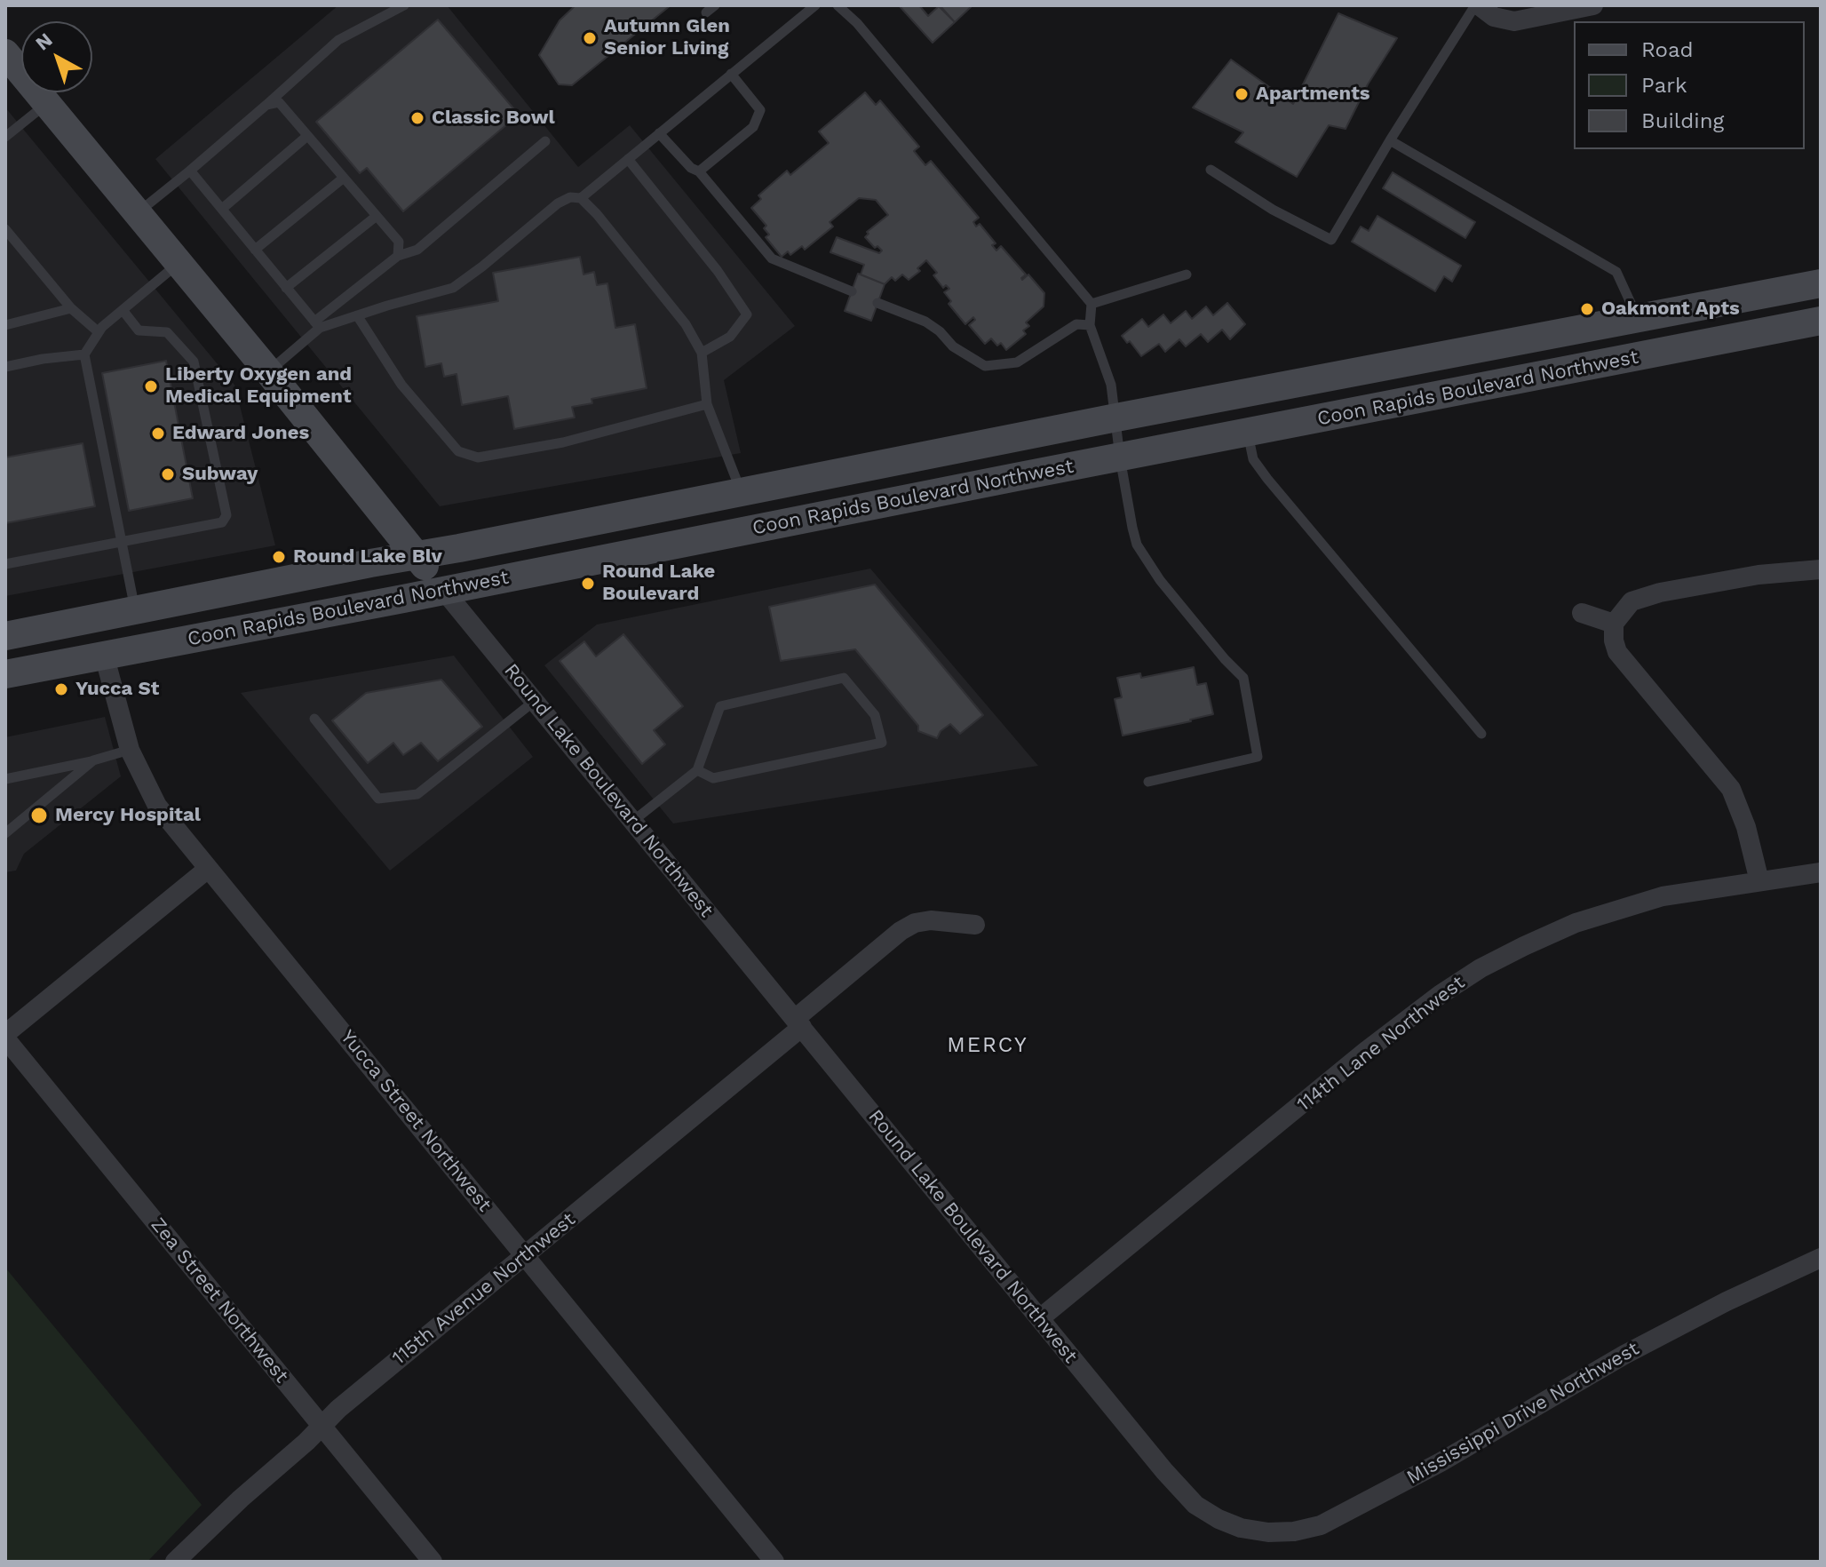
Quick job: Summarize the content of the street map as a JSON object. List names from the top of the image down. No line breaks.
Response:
{"streets":{"main road":["Coon Rapids Boulevard Northwest","Round Lake Boulevard Northwest"],"street":["114th Lane Northwest","Yucca Street Northwest","115th Avenue Northwest","Zea Street Northwest","Mississippi Drive Northwest"]},"crossings":[["Coon Rapids Boulevard Northwest","Round Lake Boulevard Northwest"],["Coon Rapids Boulevard Northwest","Yucca Street Northwest"],["Round Lake Boulevard Northwest","114th Lane Northwest"],["Round Lake Boulevard Northwest","115th Avenue Northwest"],["Round Lake Boulevard Northwest","Mississippi Drive Northwest"],["Yucca Street Northwest","115th Avenue Northwest"],["115th Avenue Northwest","Zea Street Northwest"]],"districts":["MERCY"],"places":["Autumn Glen Senior Living","Apartments","Classic Bowl","Oakmont Apts","Liberty Oxygen and Medical Equipment","Edward Jones","Subway","Round Lake Blv","Round Lake Boulevard","Yucca St","Mercy Hospital"],"legend":["Road","Park","Building"],"north":"top left"}
